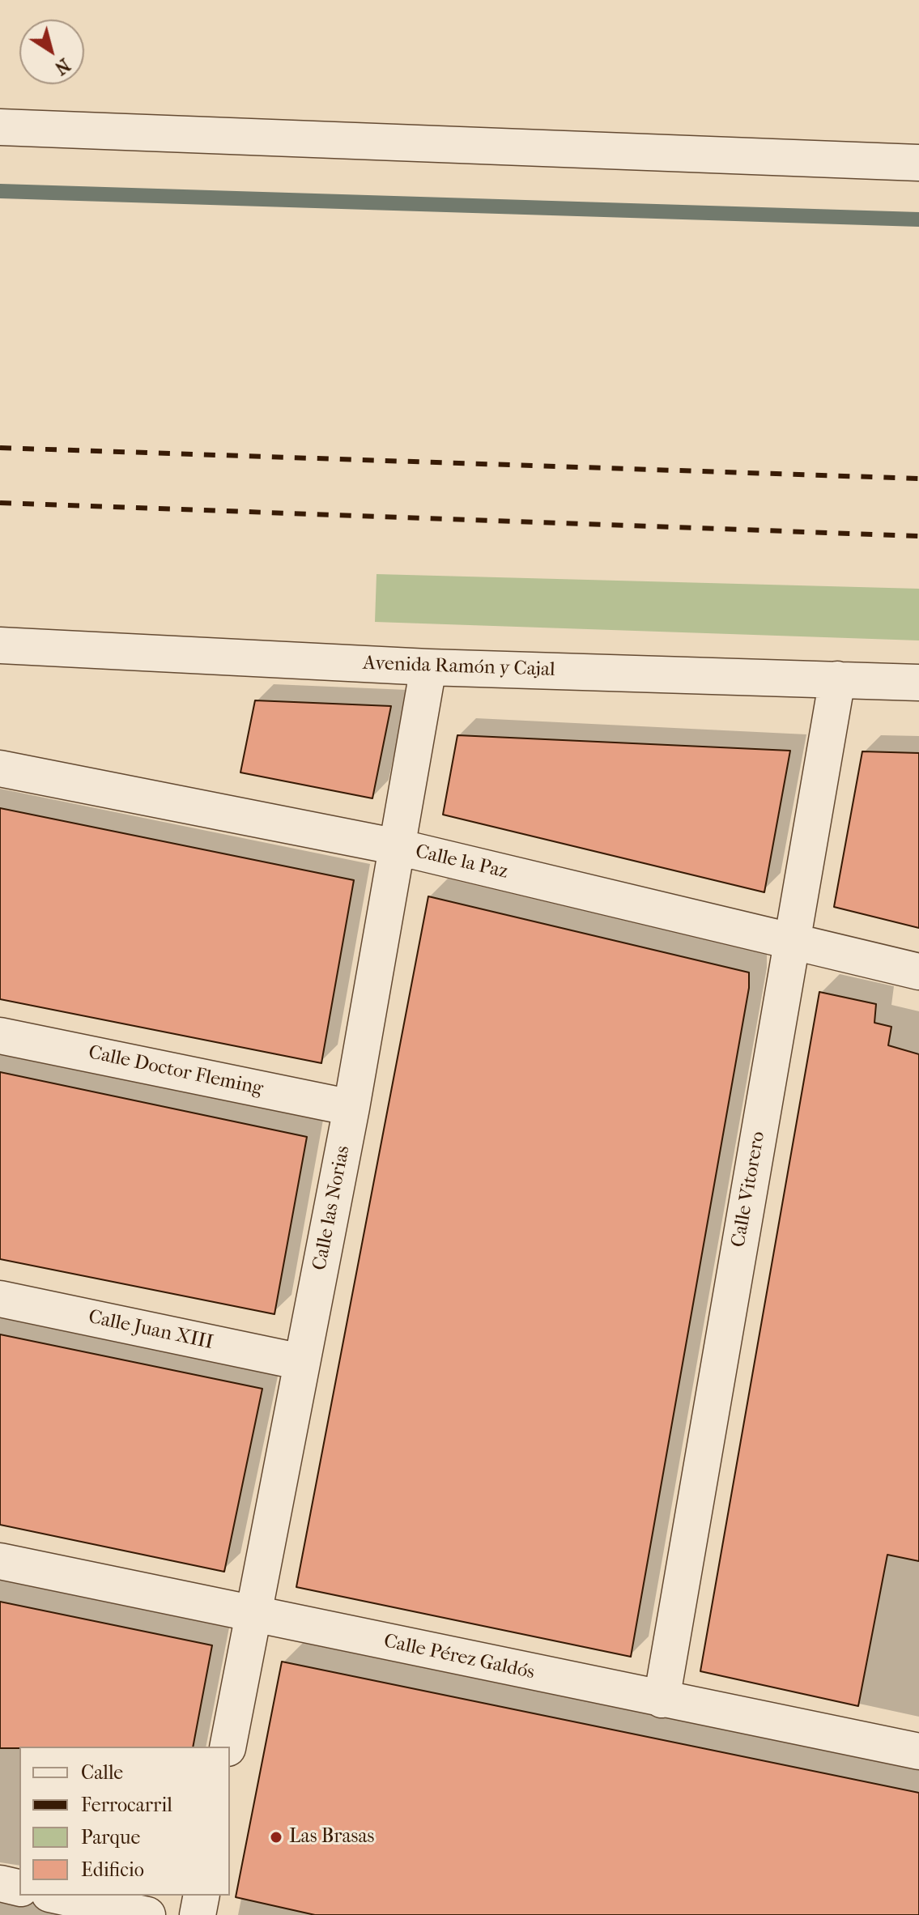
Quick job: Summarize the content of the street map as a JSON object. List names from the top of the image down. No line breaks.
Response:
{"streets":{"street":["Avenida Ramón y Cajal","Calle la Paz","Calle Doctor Fleming","Calle Vitorero","Calle las Norias","Calle Juan XIII","Calle Pérez Galdós"]},"crossings":[["Avenida Ramón y Cajal","Calle Vitorero"],["Avenida Ramón y Cajal","Calle las Norias"],["Calle la Paz","Calle Vitorero"],["Calle la Paz","Calle las Norias"],["Calle Doctor Fleming","Calle las Norias"],["Calle Vitorero","Calle Pérez Galdós"],["Calle las Norias","Calle Juan XIII"],["Calle las Norias","Calle Pérez Galdós"]],"places":["Las Brasas"],"legend":["Calle","Ferrocarril","Parque","Edificio"],"north":"bottom right"}
